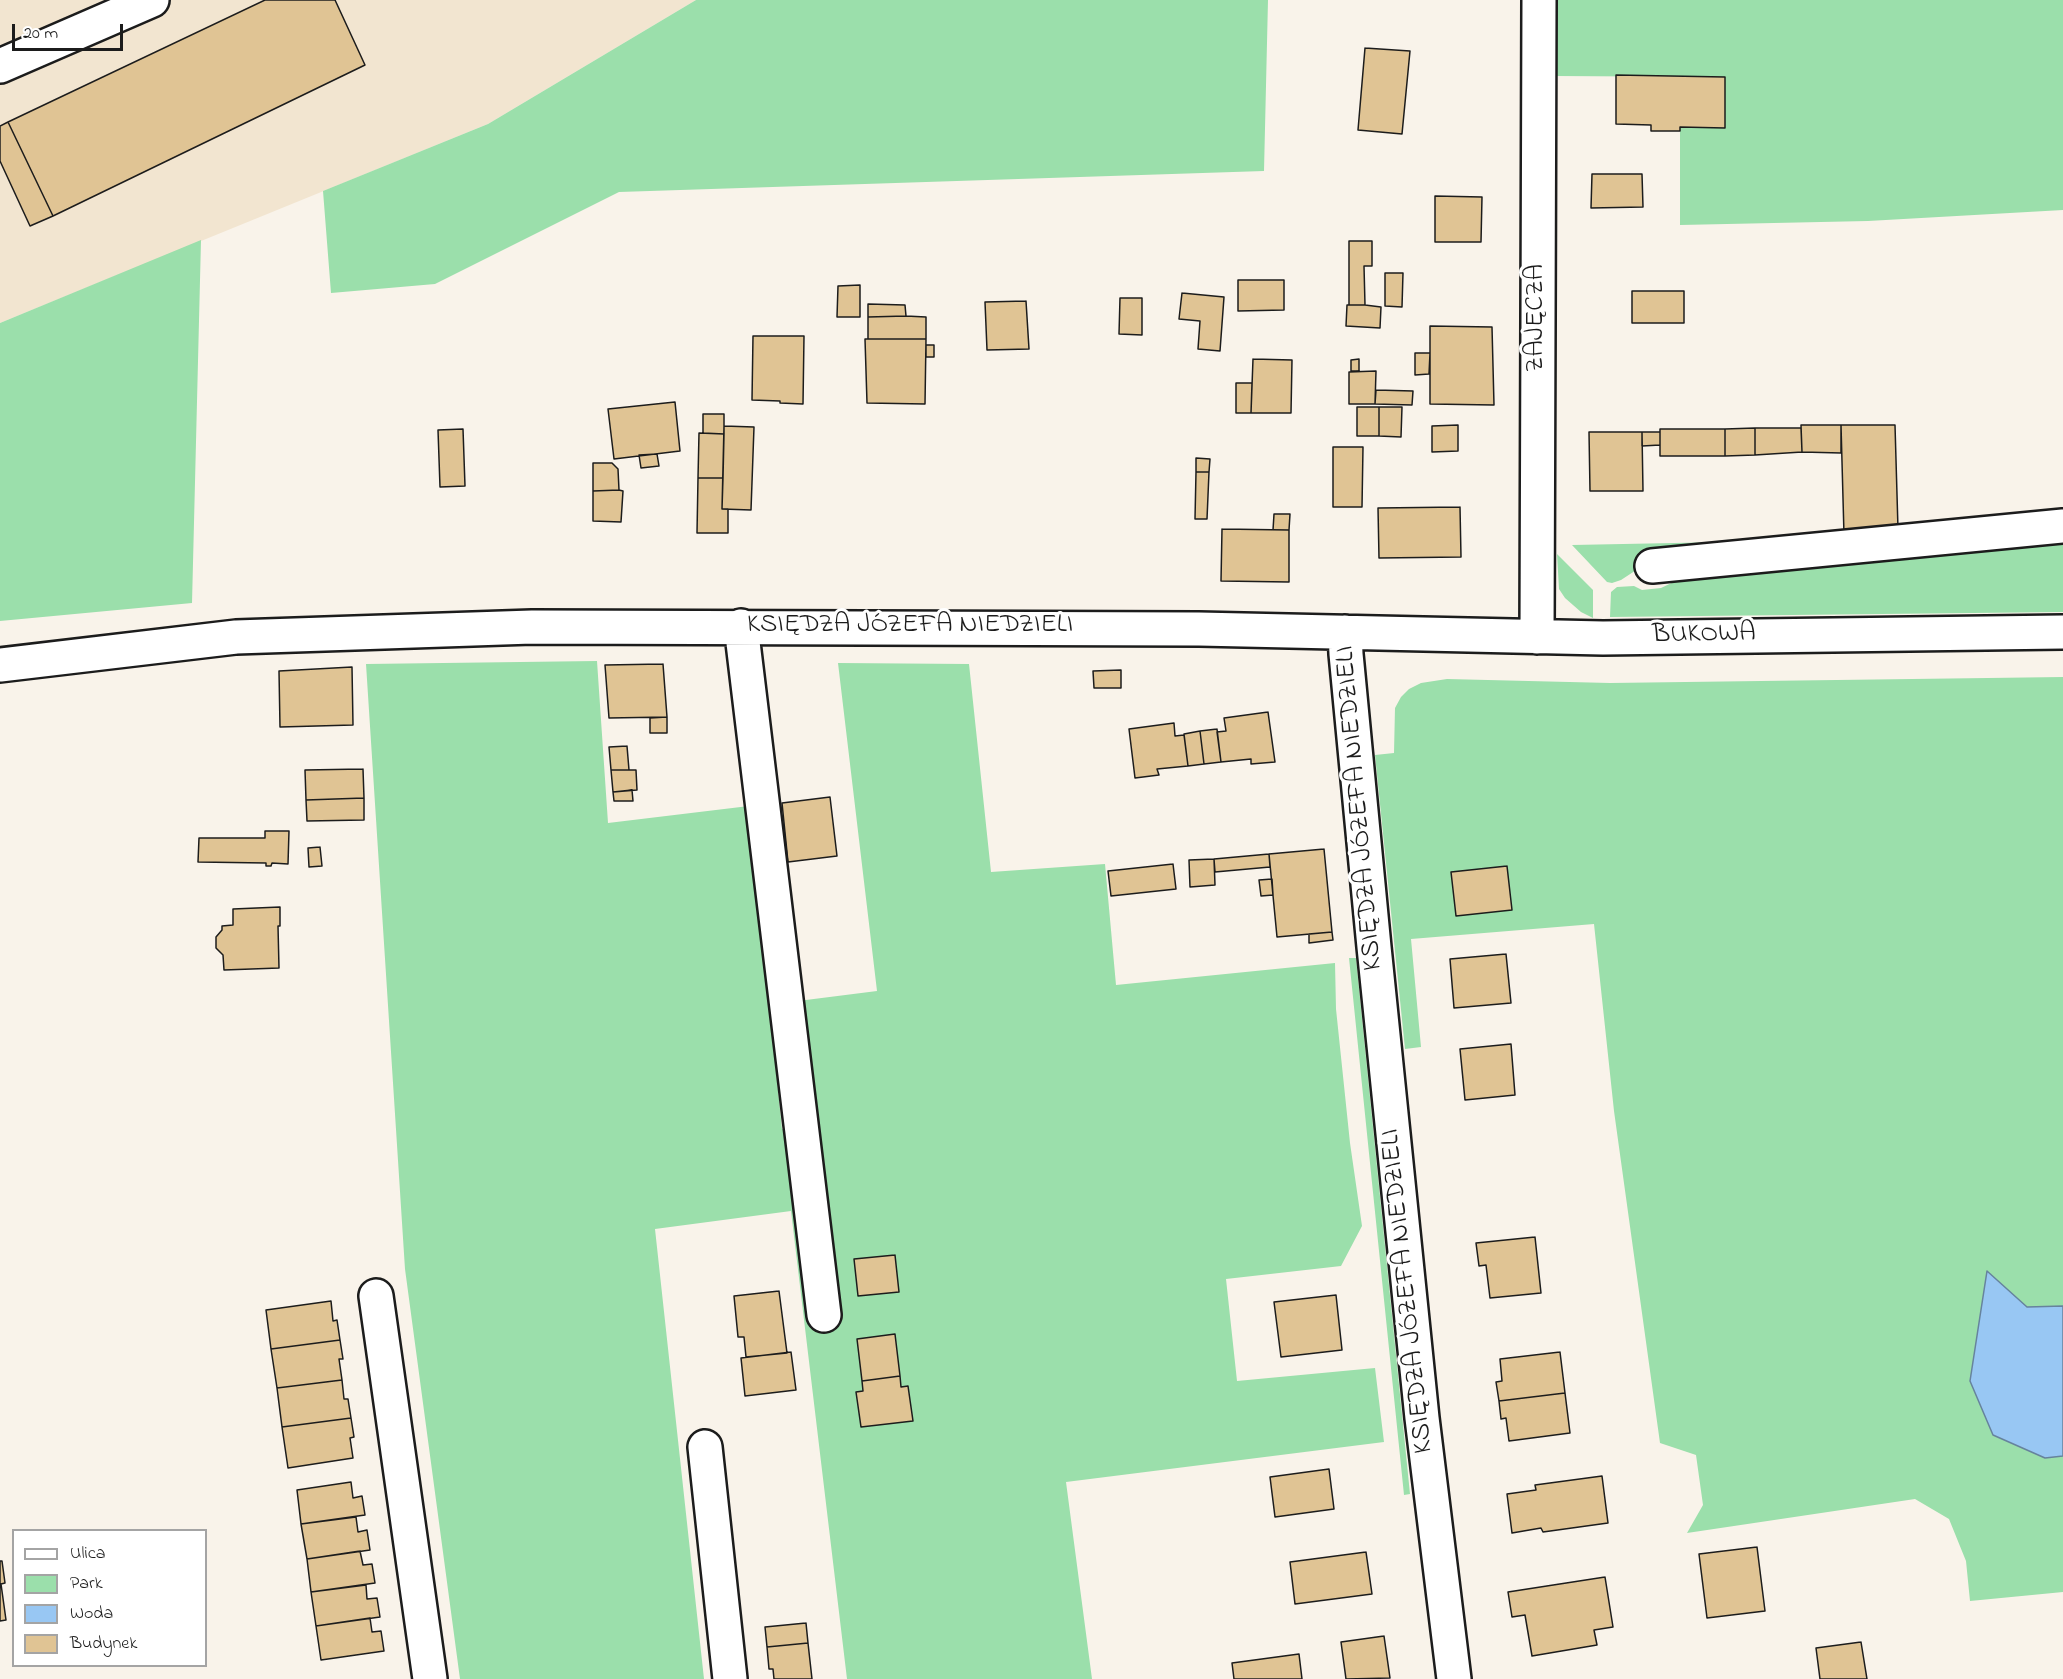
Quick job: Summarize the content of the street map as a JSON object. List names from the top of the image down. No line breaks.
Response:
{"streets":{"street":["ZAJĘCZA","KSIĘDZA JÓZEFA NIEDZIELI","BUKOWA"]},"crossings":[["ZAJĘCZA","BUKOWA"],["KSIĘDZA JÓZEFA NIEDZIELI","BUKOWA"]],"legend":["Ulica","Park","Woda","Budynek"],"scale_bar":"20 m"}
